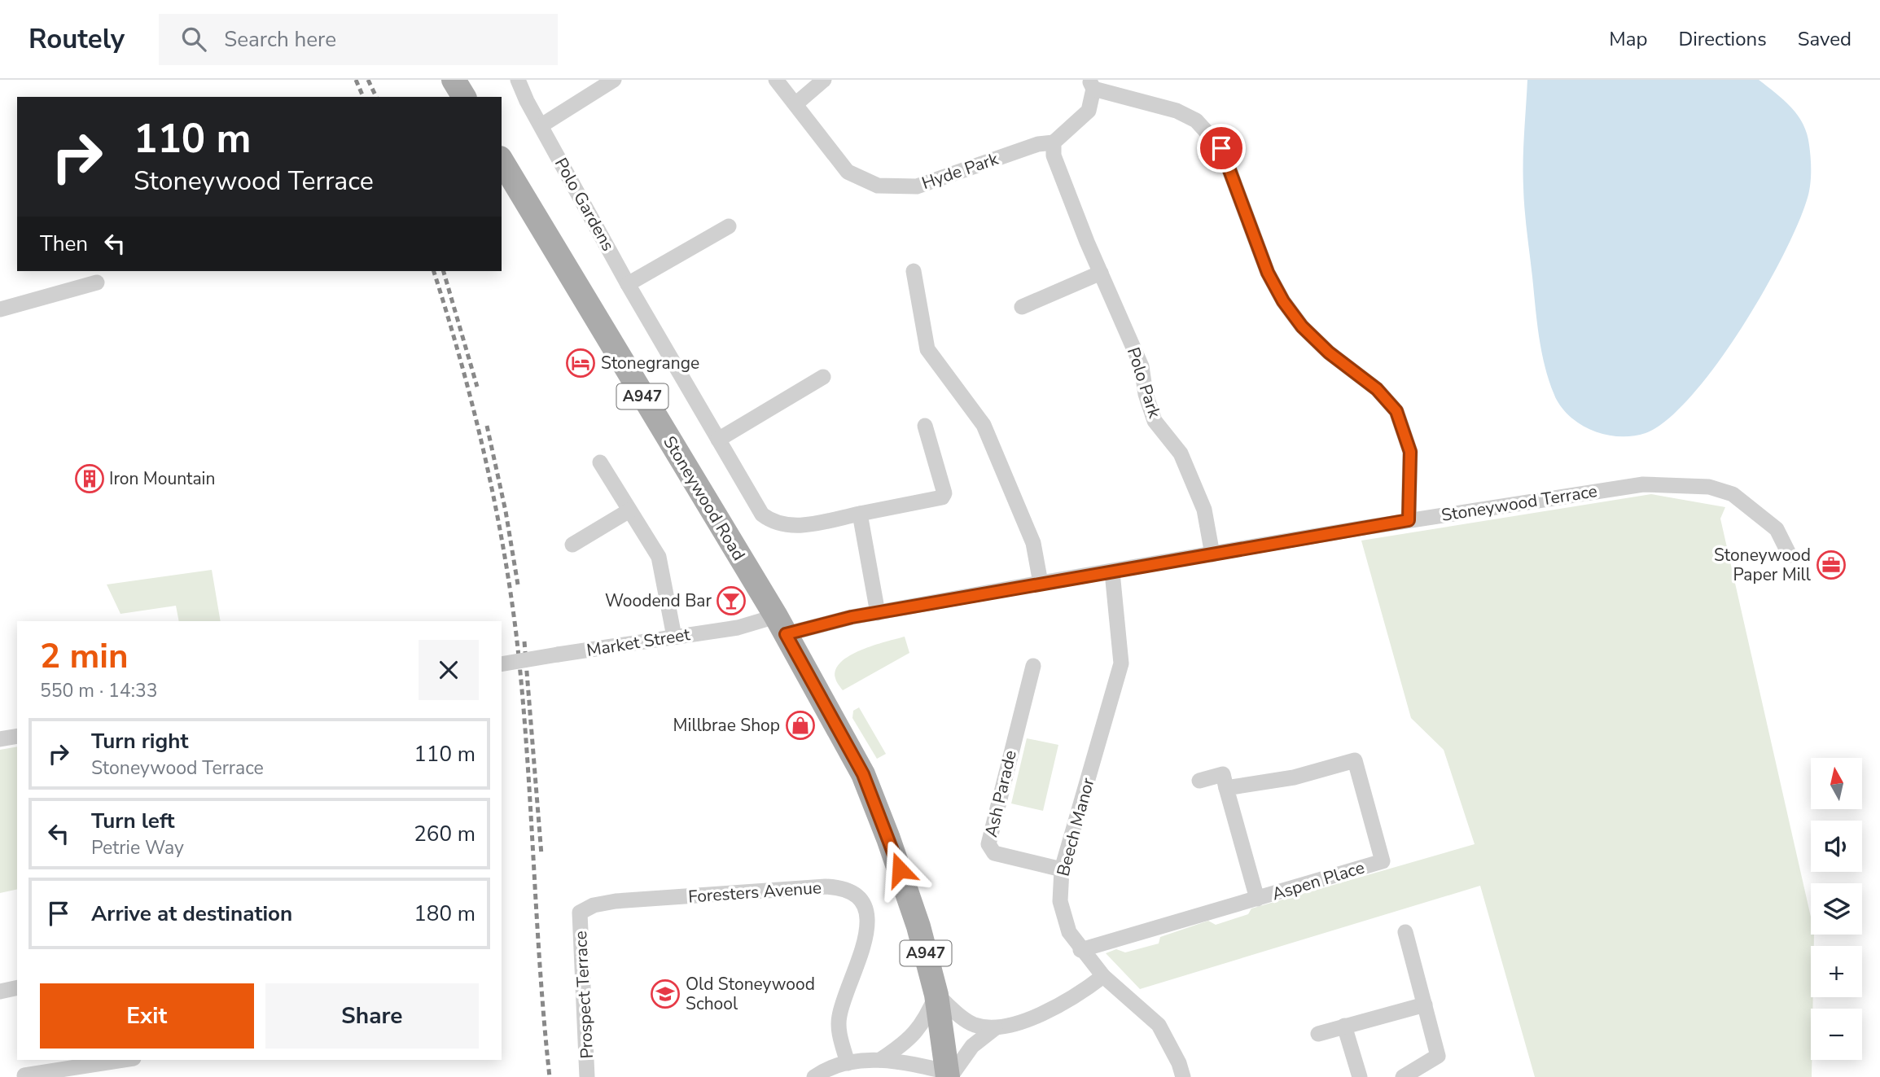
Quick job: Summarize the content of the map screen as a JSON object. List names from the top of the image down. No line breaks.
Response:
{"streets":{"main road":["A947","Stoneywood Road"],"street":["Hyde Park","Polo Gardens","Polo Park","Stoneywood Terrace","Market Street","Ash Parade","Beech Manor","Aspen Place","Foresters Avenue","Prospect Terrace"]},"crossings":[["Hyde Park","Polo Park"],["Polo Park","Stoneywood Terrace"],["A947","Stoneywood Road"],["A947","Stoneywood Terrace"],["A947","Market Street"],["Stoneywood Road","Stoneywood Terrace"],["Stoneywood Road","Market Street"],["Stoneywood Terrace","Market Street"],["Stoneywood Terrace","Beech Manor"],["Ash Parade","Beech Manor"],["Beech Manor","Aspen Place"],["Foresters Avenue","Prospect Terrace"]],"places":{"hotel":["Stonegrange"],"building":["Iron Mountain"],"office":["Stoneywood Paper Mill"],"bar":["Woodend Bar"],"shop":["Millbrae Shop"],"school or university":["Old Stoneywood School"]},"north":"top","page":{"header":"Routely","search":"Search here","nav":["Map","Directions","Saved"],"turn":["110 m","Stoneywood Terrace"],"then":"Then","heading":["2 min","550 m · 14:33"],"list":[{"name":"Turn right","note":"Stoneywood Terrace","value":"110 m"},{"name":"Turn left","note":"Petrie Way","value":"260 m"},{"name":"Arrive at destination","value":"180 m"}],"map_buttons":["+","−"],"buttons":["Exit","Share"]}}
